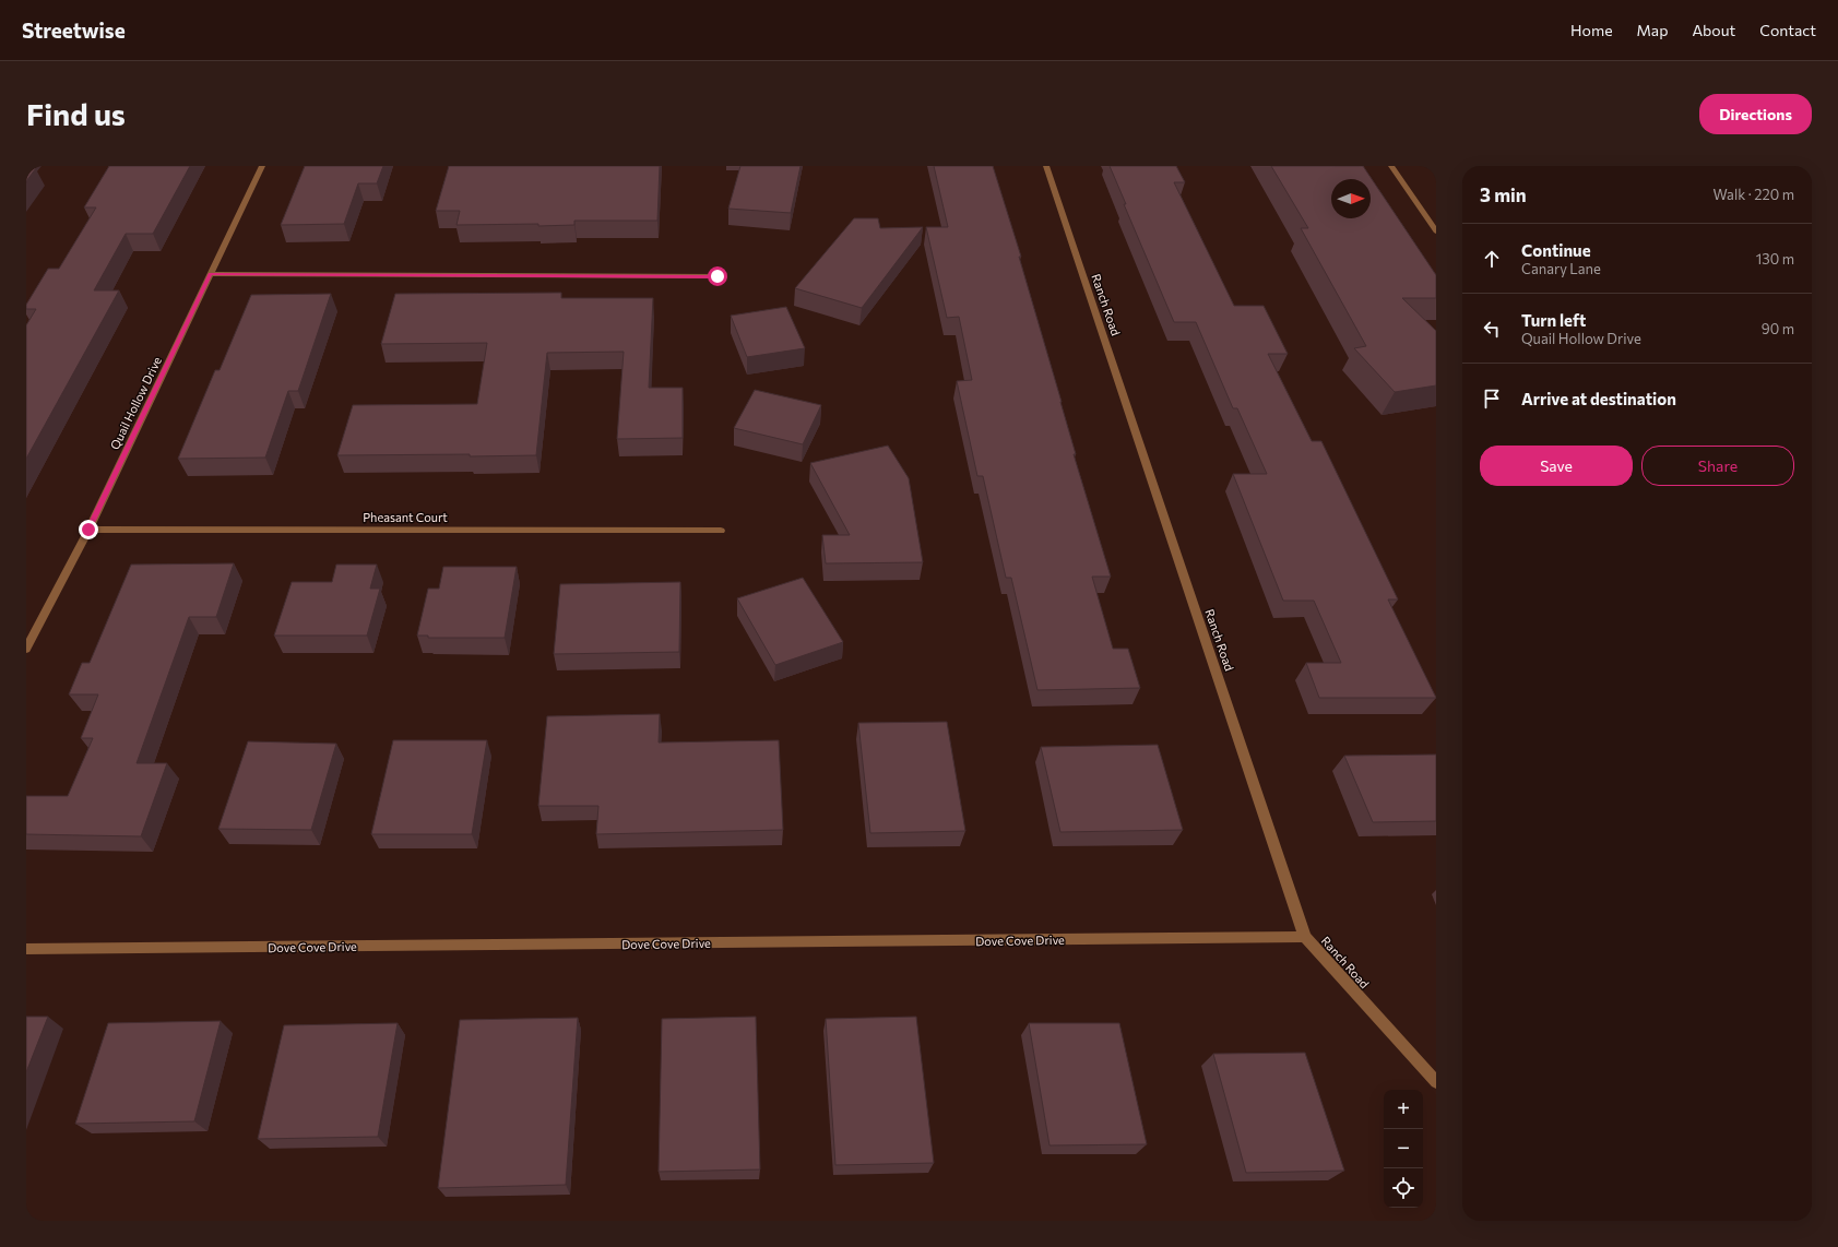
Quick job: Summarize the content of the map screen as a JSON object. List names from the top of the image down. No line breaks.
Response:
{"streets":{"street":["Ranch Road","Quail Hollow Drive","Pheasant Court","Dove Cove Drive"]},"crossings":[["Ranch Road","Dove Cove Drive"],["Quail Hollow Drive","Pheasant Court"]],"north":"right","page":{"header":"Streetwise","nav":["Home","Map","About","Contact"],"buttons":["Directions",["Save","Share"]],"title":"Find us","heading":["3 min","Walk · 220 m"],"list":[["Continue","Canary Lane","130 m"],["Turn left","Quail Hollow Drive","90 m"],"Arrive at destination"],"map_buttons":["+","−"]}}
